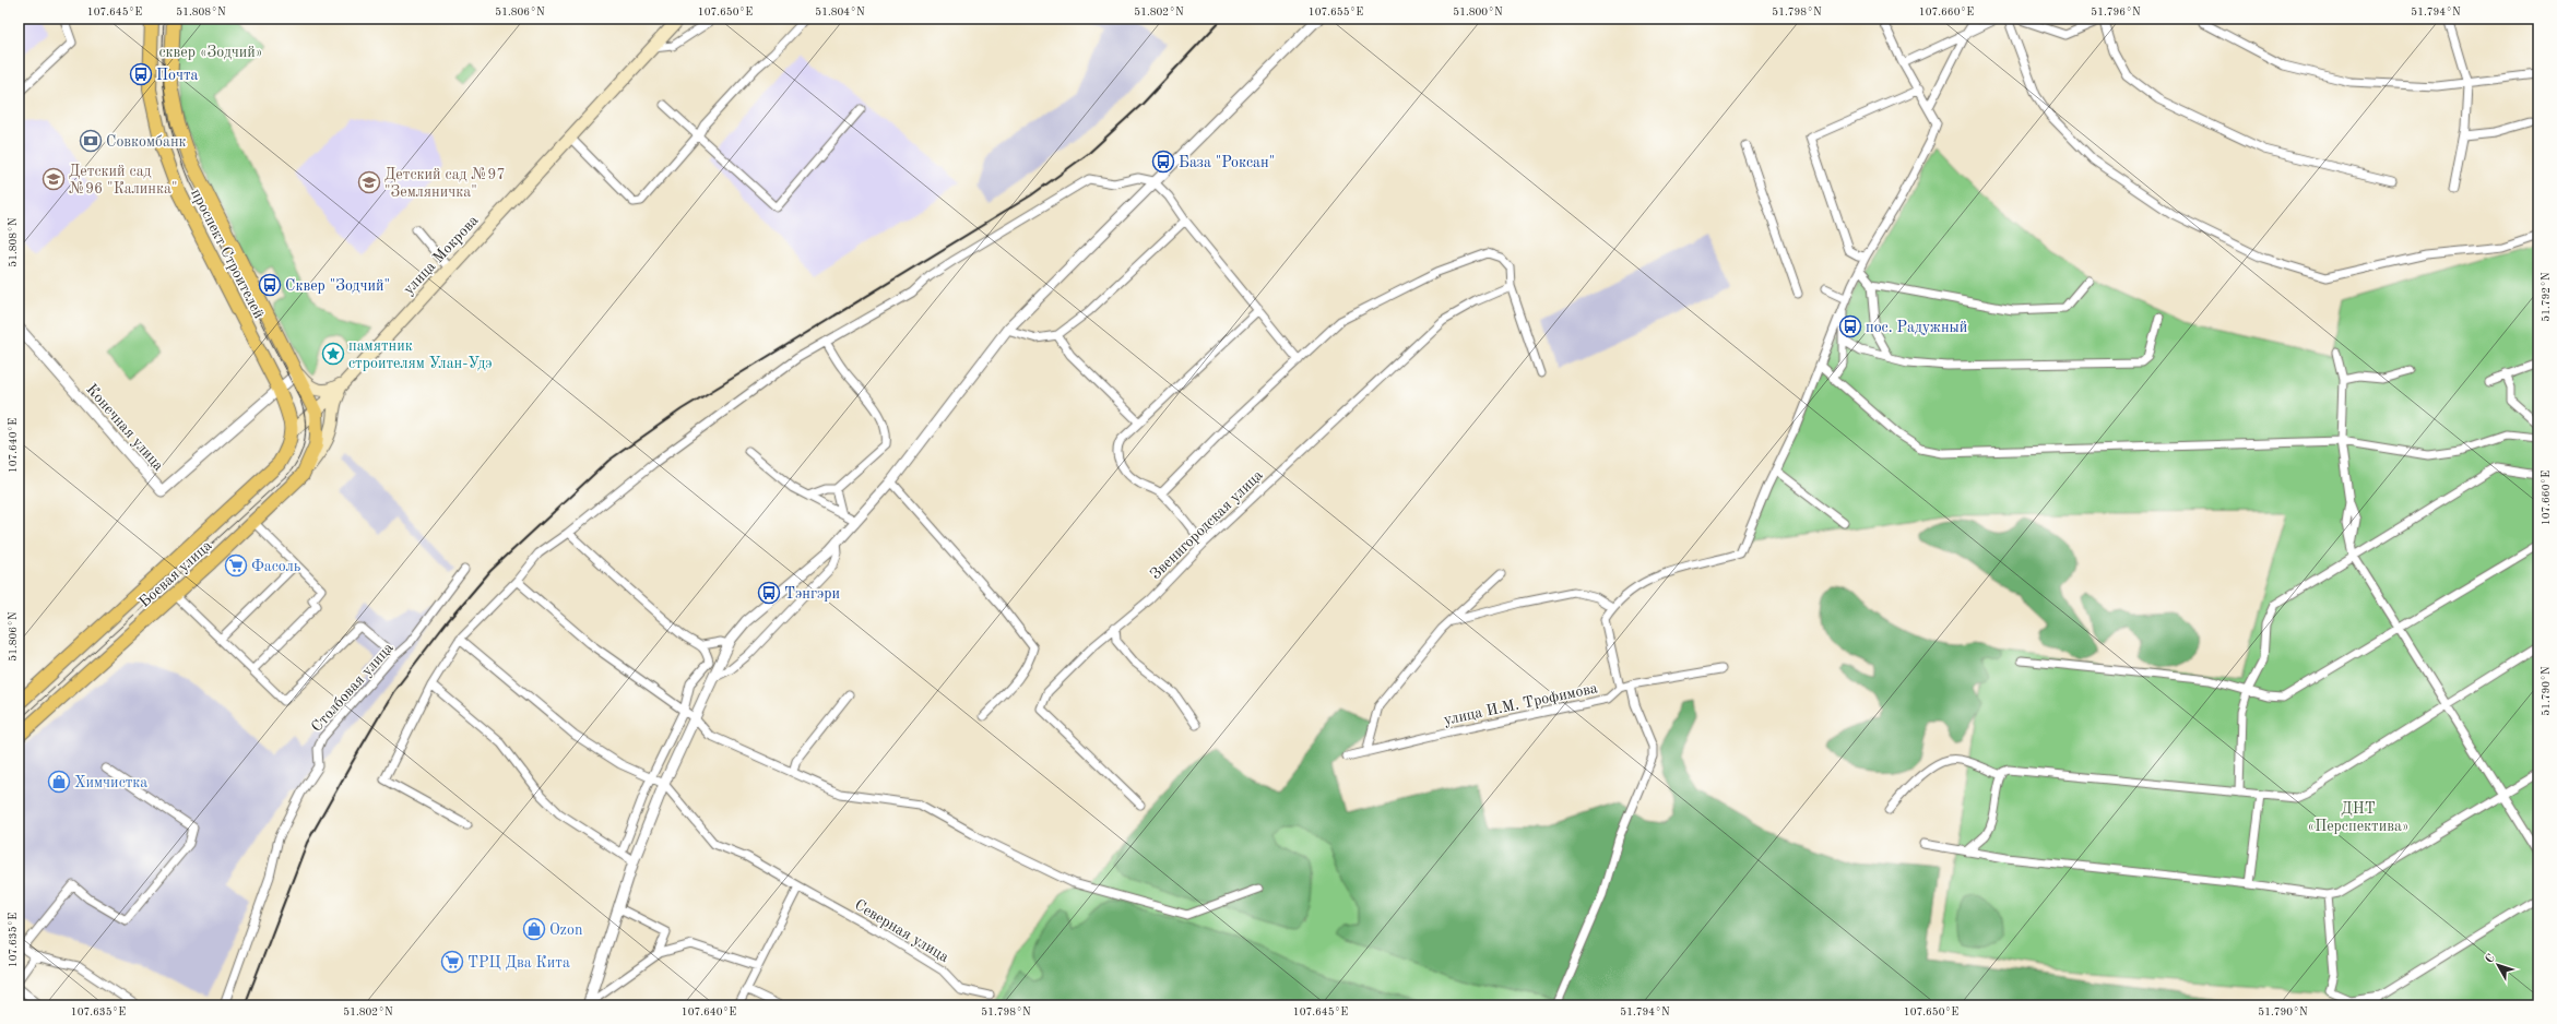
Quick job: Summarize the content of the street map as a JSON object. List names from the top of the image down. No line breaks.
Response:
{"streets":{"main road":["проспект Строителей","улица Мокрова","Боевая улица"],"street":["Конечная улица","Звенигородская улица","Столбовая улица","улица И.М. Трофимова","Северная улица"]},"crossings":[["проспект Строителей","улица Мокрова"],["проспект Строителей","Конечная улица"],["проспект Строителей","Боевая улица"],["улица Мокрова","Боевая улица"]],"parks":["сквер «Зодчий»","ДНТ «Перспектива»"],"places":{"bus stop":["Почта","База \"Роксан\"","Сквер \"Зодчий\"","пос. Радужный","Тэнгэри"],"bank":["Совкомбанк"],"school or university":["Детский сад №96 \"Калинка\"","Детский сад №97 \"Земляничка\""],"place":["памятник строителям Улан-Удэ"],"supermarket":["Фасоль","ТРЦ Два Кита"],"shop":["Химчистка","Ozon"]},"north":"top left","coordinates":["107.645°E","51.808°N","51.806°N","107.650°E","51.804°N","51.802°N","107.655°E","51.800°N","51.798°N","107.660°E","51.796°N","51.794°N","51.792°N","107.640°E","51.790°N","107.635°E"]}
